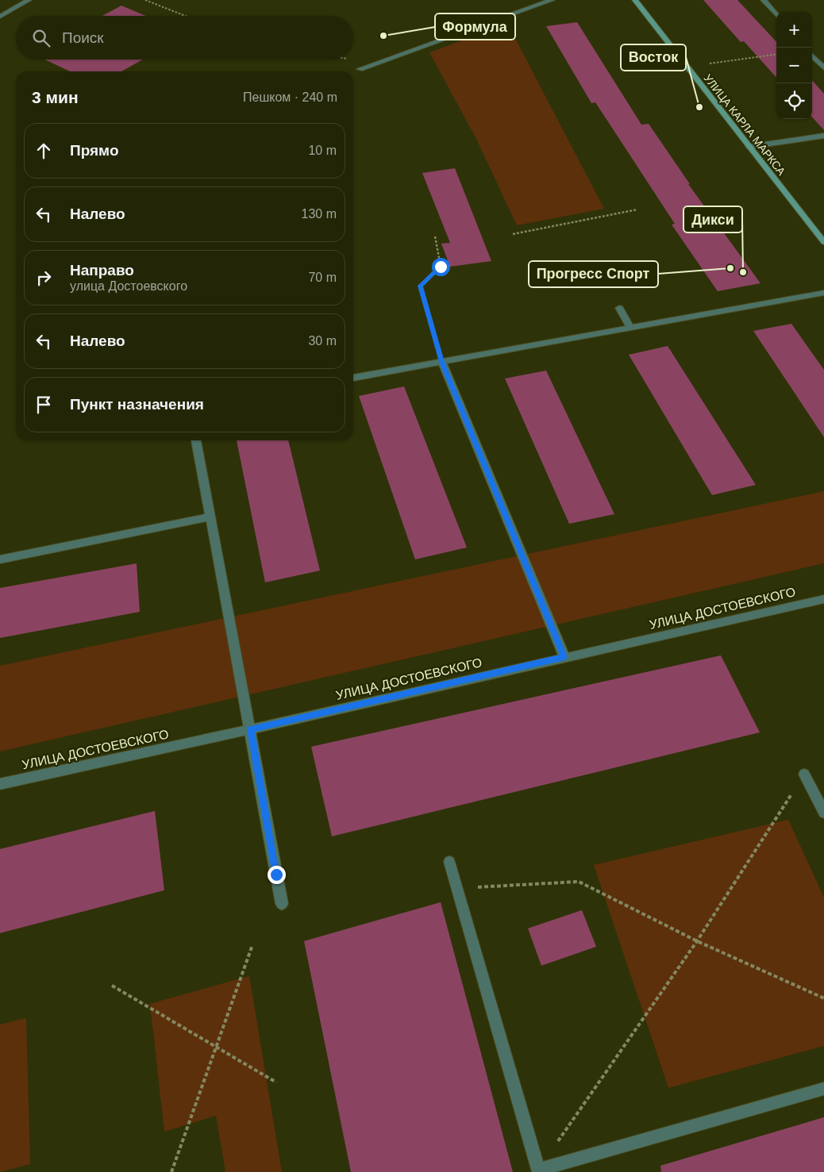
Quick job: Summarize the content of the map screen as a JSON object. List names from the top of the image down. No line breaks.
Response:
{"streets":{"main road":["УЛИЦА КАРЛА МАРКСА"],"street":["УЛИЦА ДОСТОЕВСКОГО"]},"places":["Формула","Восток","Прогресс Спорт","Дикси"],"page":{"map_buttons":["+","−"],"search":"Поиск","heading":["3 мин","Пешком · 240 m"],"list":[["Прямо","10 m"],["Налево","130 m"],["Направо","улица Достоевского","70 m"],["Налево","30 m"],"Пункт назначения"]}}
